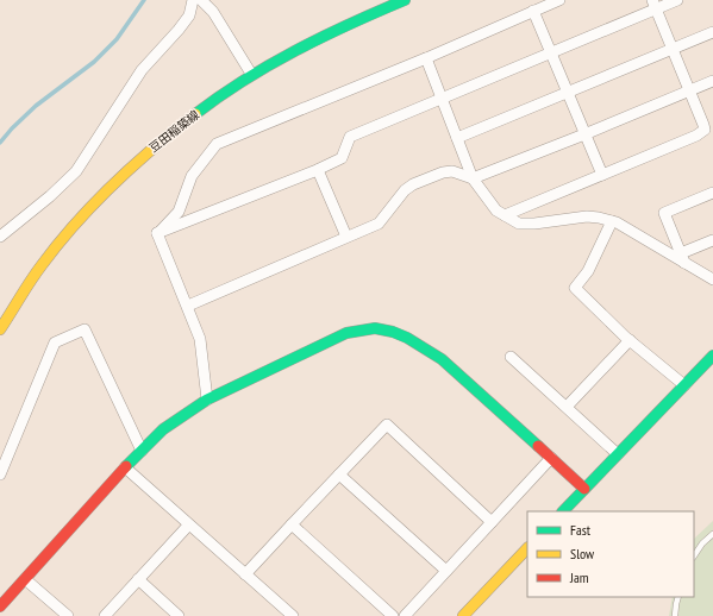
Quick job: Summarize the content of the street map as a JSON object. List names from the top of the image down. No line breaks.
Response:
{"streets":{"street":["豆田稲築線"]},"legend":["Fast","Slow","Jam"]}
